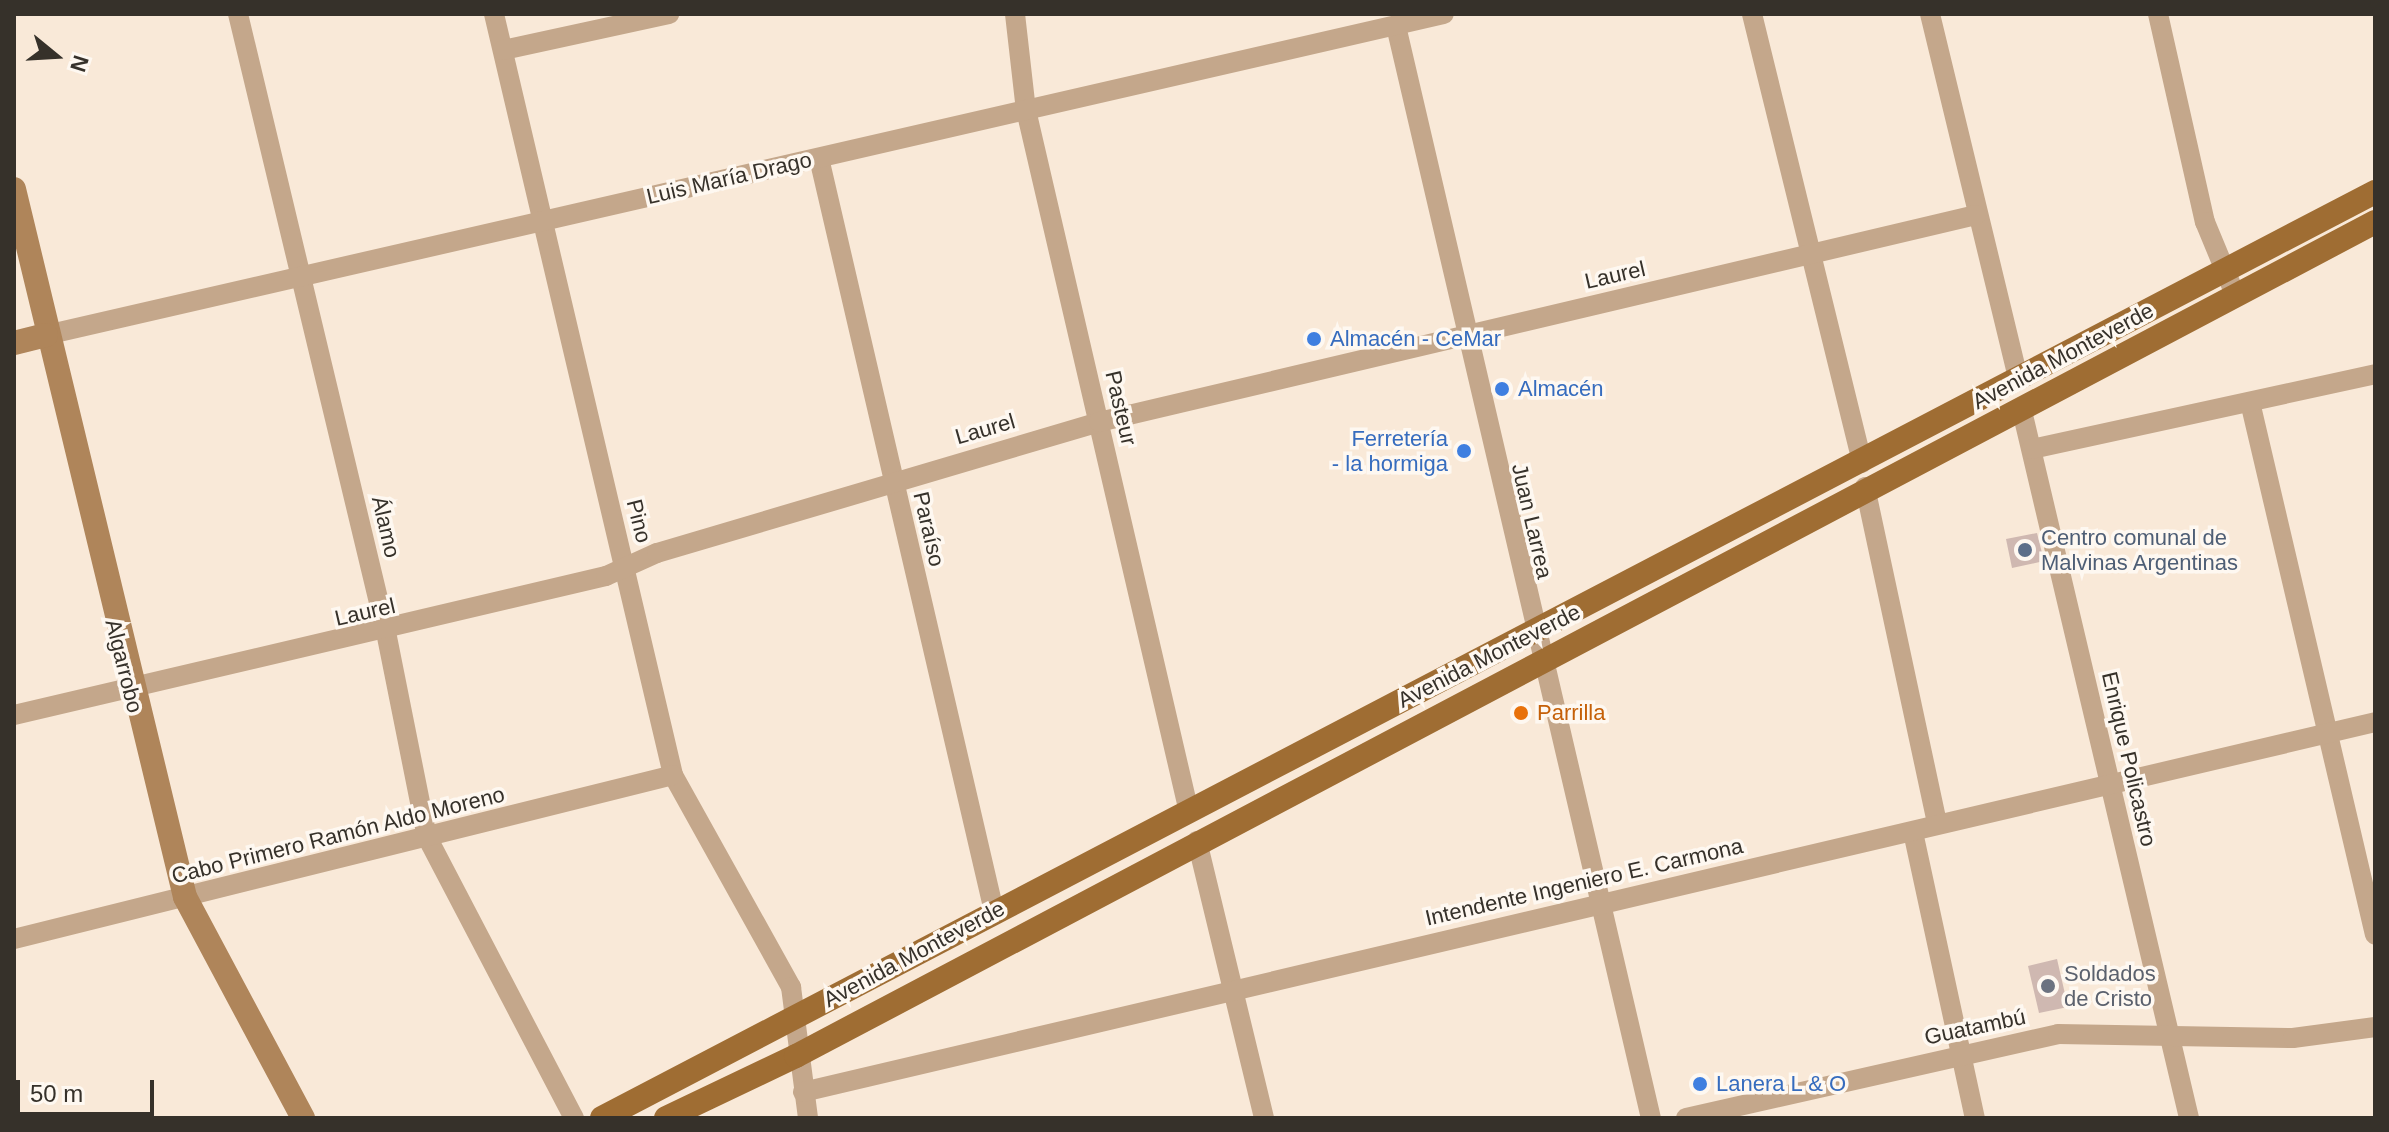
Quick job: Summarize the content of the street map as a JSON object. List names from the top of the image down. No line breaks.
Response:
{"streets":{"main road":["Avenida Monteverde"],"street":["Luis María Drago","Laurel","Pasteur","Pino","Juan Larrea","Álamo","Paraíso","Algarrobo","Enrique Policastro","Cabo Primero Ramón Aldo Moreno","Intendente Ingeniero E. Carmona","Guatambú"]},"crossings":[["Luis María Drago","Pasteur"],["Luis María Drago","Pino"],["Luis María Drago","Juan Larrea"],["Luis María Drago","Álamo"],["Luis María Drago","Paraíso"],["Luis María Drago","Algarrobo"],["Laurel","Pasteur"],["Laurel","Pino"],["Laurel","Juan Larrea"],["Laurel","Álamo"],["Laurel","Paraíso"],["Laurel","Algarrobo"],["Avenida Monteverde","Pasteur"],["Avenida Monteverde","Pino"],["Avenida Monteverde","Juan Larrea"],["Avenida Monteverde","Paraíso"],["Avenida Monteverde","Enrique Policastro"],["Pino","Cabo Primero Ramón Aldo Moreno"],["Juan Larrea","Intendente Ingeniero E. Carmona"],["Álamo","Cabo Primero Ramón Aldo Moreno"],["Algarrobo","Cabo Primero Ramón Aldo Moreno"],["Enrique Policastro","Intendente Ingeniero E. Carmona"],["Enrique Policastro","Guatambú"]],"places":["Almacén - CeMar","Almacén","Ferretería - la hormiga","Centro comunal de Malvinas Argentinas","Parrilla","Soldados de Cristo","Lanera L & O"],"scale_bar":"50 m","north":"right"}
